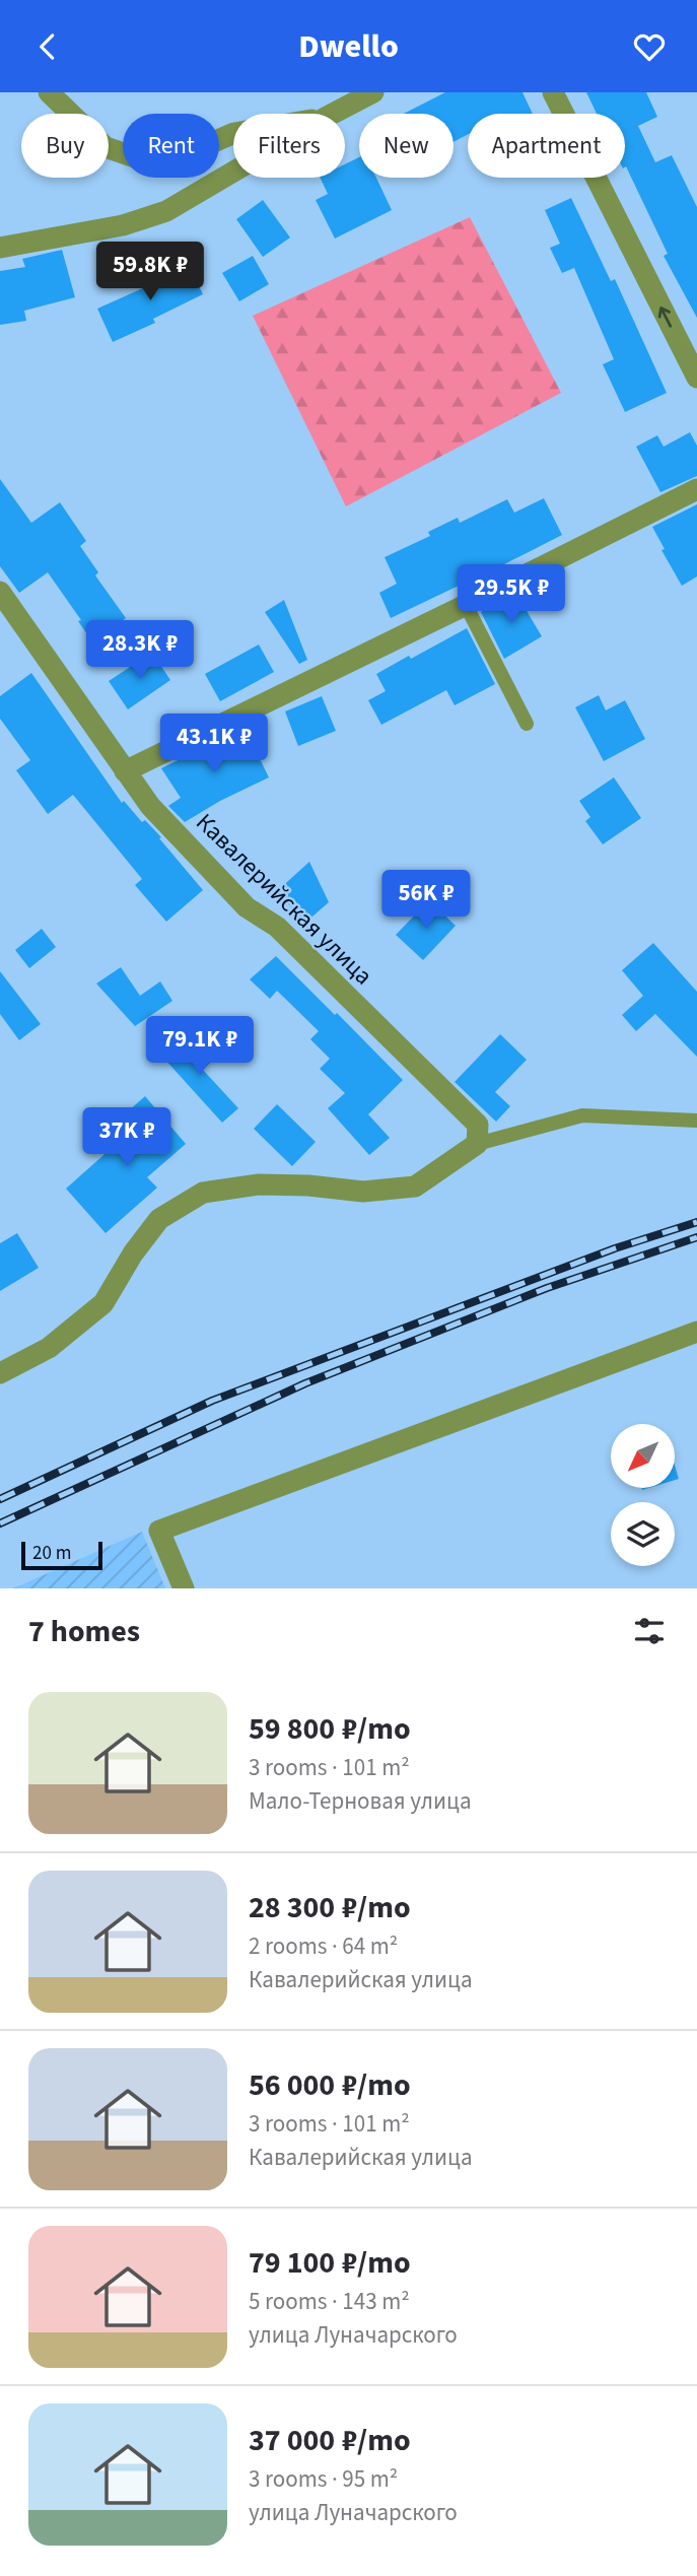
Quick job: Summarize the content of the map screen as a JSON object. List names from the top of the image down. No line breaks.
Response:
{"streets":{"street":["Кавалерийская улица"]},"scale_bar":"20 m","north":"bottom left","page":{"header":"Dwello","chip":["Buy","Rent","Filters","New","Apartment"],"price":["59.8K ₽","29.5K ₽","28.3K ₽","43.1K ₽","56K ₽","79.1K ₽","37K ₽"],"scale":"20 m","heading":"7 homes","list":[{"name":"59 800 ₽/mo","note":"3 rooms · 101 m² · Мало-Терновая улица"},{"name":"28 300 ₽/mo","note":"2 rooms · 64 m² · Кавалерийская улица"},{"name":"56 000 ₽/mo","note":"3 rooms · 101 m² · Кавалерийская улица"},{"name":"79 100 ₽/mo","note":"5 rooms · 143 m² · улица Луначарского"},{"name":"37 000 ₽/mo","note":"3 rooms · 95 m² · улица Луначарского"}]}}
